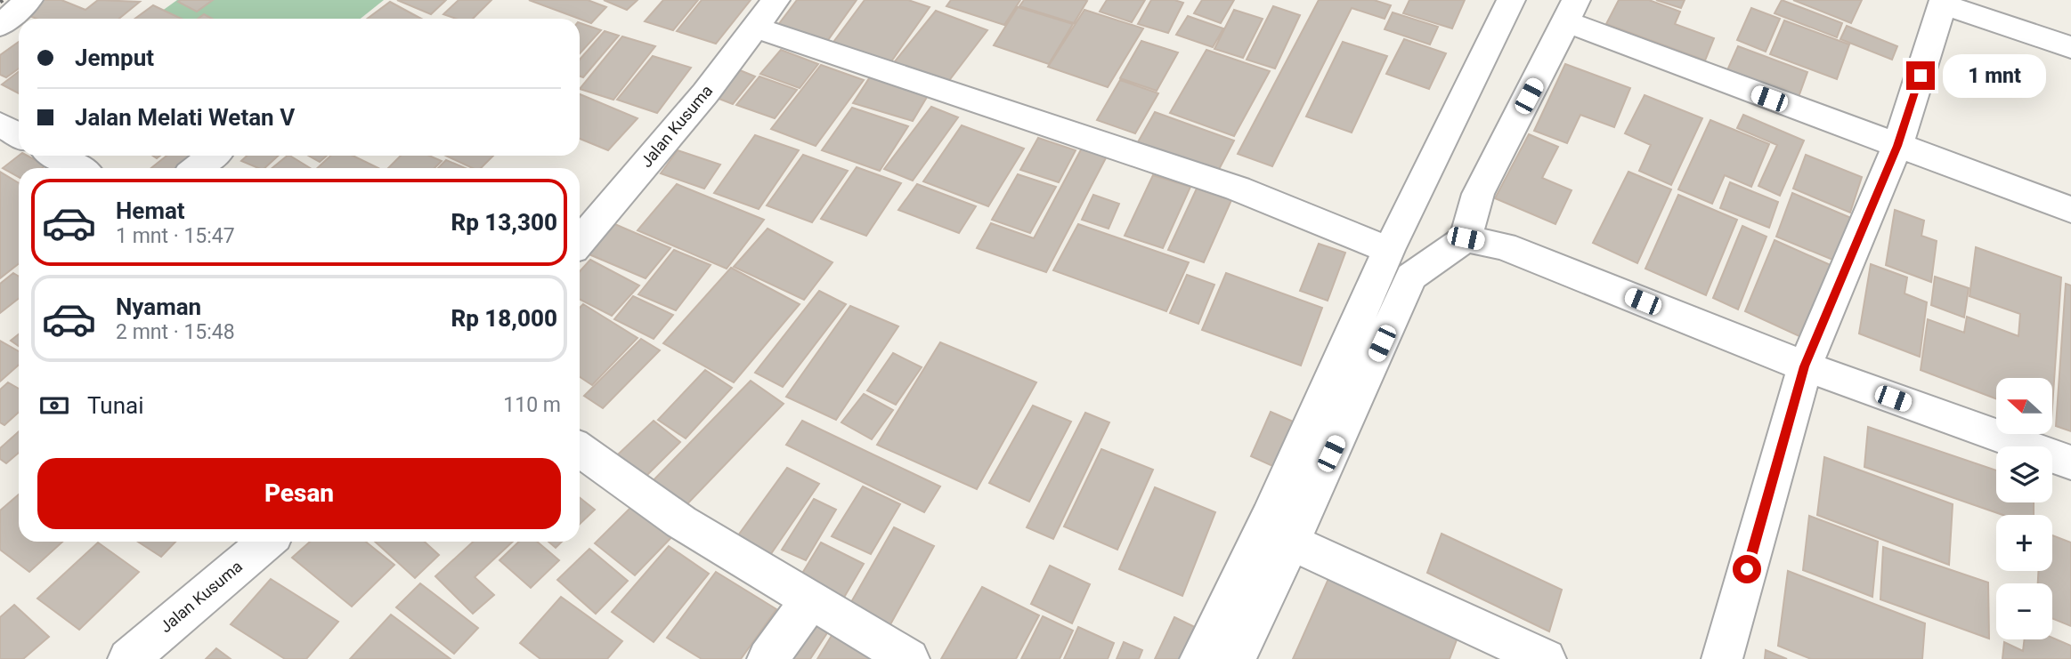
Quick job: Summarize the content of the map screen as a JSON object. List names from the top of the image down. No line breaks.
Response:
{"streets":{"street":["Jalan Kusuma"]},"north":"left","page":{"banner":["Jemput","Jalan Melati Wetan V"],"bubble":"1 mnt","list":[{"name":"Hemat","note":"1 mnt · 15:47","value":"Rp 13,300"},{"name":"Nyaman","note":"2 mnt · 15:48","value":"Rp 18,000"}],"pay":["Tunai","110 m"],"map_buttons":["+","−"],"buttons":"Pesan"}}
